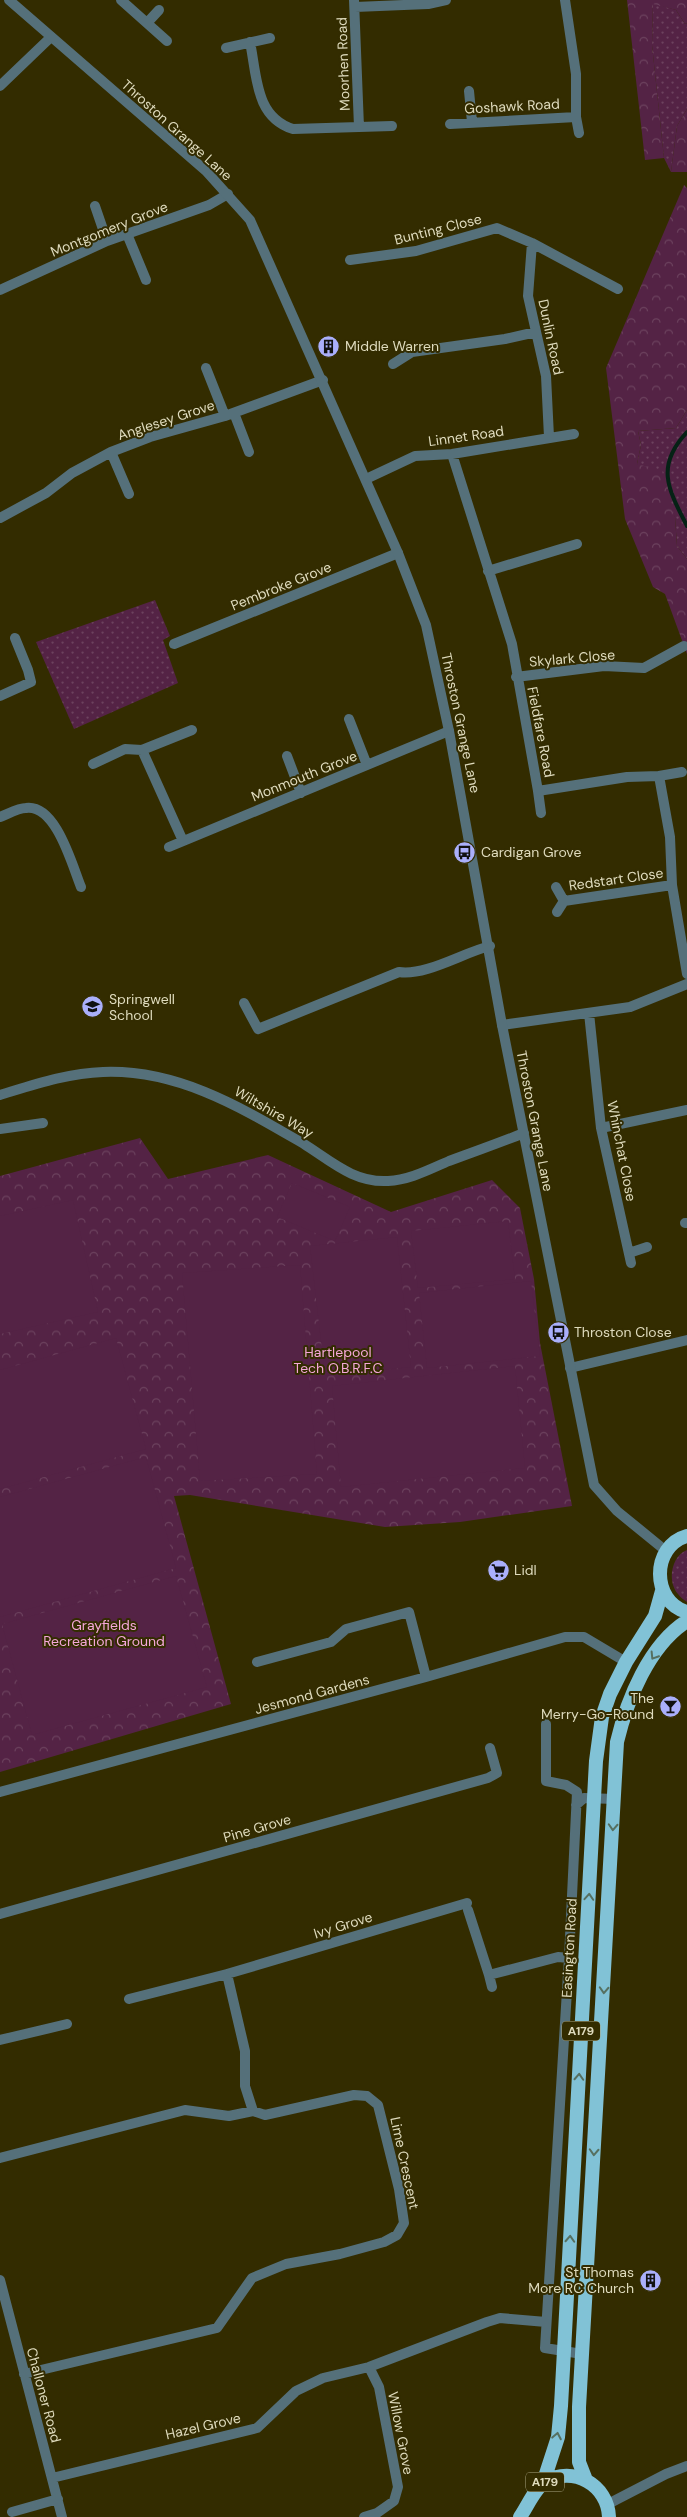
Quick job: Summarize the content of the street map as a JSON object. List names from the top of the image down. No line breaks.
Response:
{"streets":{"highway":["Easington Road","A179"],"street":["Moorhen Road","Goshawk Road","Throston Grange Lane","Montgomery Grove","Bunting Close","Dunlin Road","Anglesey Grove","Linnet Road","Pembroke Grove","Skylark Close","Fieldfare Road","Monmouth Grove","Redstart Close","Wiltshire Way","Whinchat Close","Jesmond Gardens","Pine Grove","Ivy Grove","Lime Crescent","Challoner Road","Hazel Grove","Willow Grove"]},"crossings":[["Throston Grange Lane","Montgomery Grove"],["Throston Grange Lane","Anglesey Grove"],["Throston Grange Lane","Linnet Road"],["Throston Grange Lane","Pembroke Grove"],["Throston Grange Lane","Monmouth Grove"],["Throston Grange Lane","Wiltshire Way"],["Throston Grange Lane","Easington Road"],["Bunting Close","Dunlin Road"],["Dunlin Road","Linnet Road"],["Linnet Road","Fieldfare Road"],["Skylark Close","Fieldfare Road"],["Jesmond Gardens","Easington Road"],["Easington Road","A179"],["Easington Road","Hazel Grove"],["Lime Crescent","Challoner Road"],["Challoner Road","Hazel Grove"],["Hazel Grove","Willow Grove"]],"parks":["Hartlepool Tech O.B.R.F.C","Grayfields Recreation Ground"],"places":{"building":["Middle Warren","St Thomas More RC Church"],"bus stop":["Cardigan Grove","Throston Close"],"school or university":["Springwell School"],"supermarket":["Lidl"],"bar":["The Merry-Go-Round"]}}
